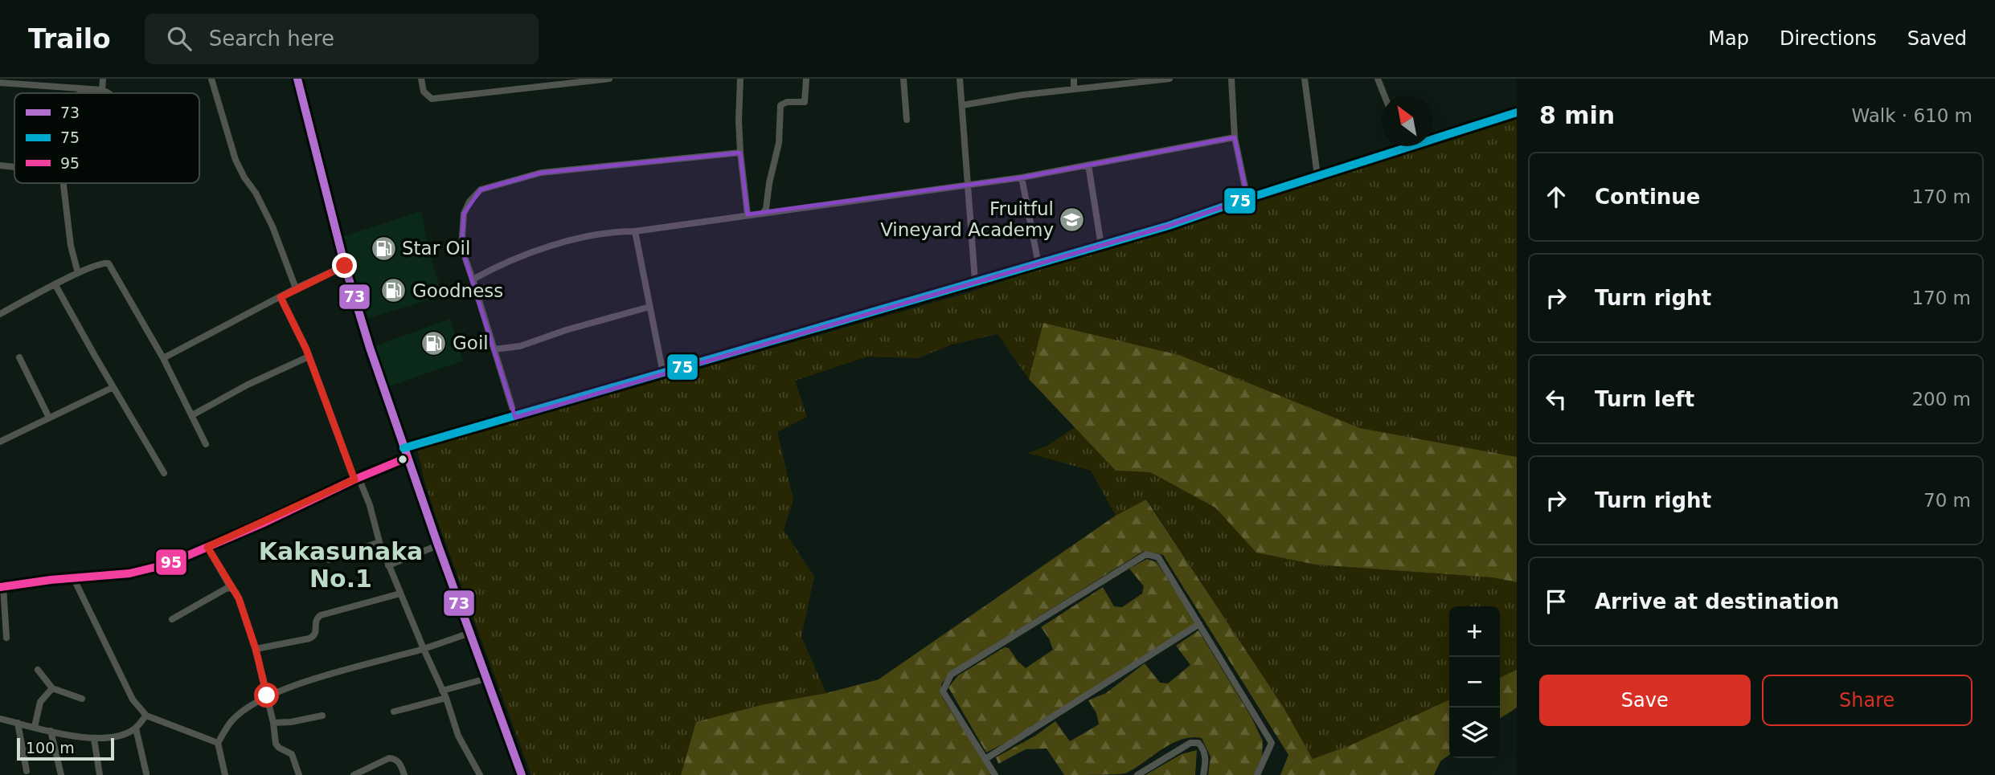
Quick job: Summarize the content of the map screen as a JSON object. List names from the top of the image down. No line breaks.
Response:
{"districts":["Kakasunaka No.1"],"places":{"school or university":["Fruitful Vineyard Academy"],"fuel station":["Star Oil","Goodness","Goil"]},"lines":["transit line 73","transit line 75","transit line 95"],"legend":["73","75","95"],"scale_bar":"100 m","north":"top left","page":{"header":"Trailo","search":"Search here","nav":["Map","Directions","Saved"],"heading":["8 min","Walk · 610 m"],"list":[["Continue","170 m"],["Turn right","170 m"],["Turn left","200 m"],["Turn right","70 m"],"Arrive at destination"],"map_buttons":["+","−"],"buttons":["Save","Share"],"scale":"100 m"}}
